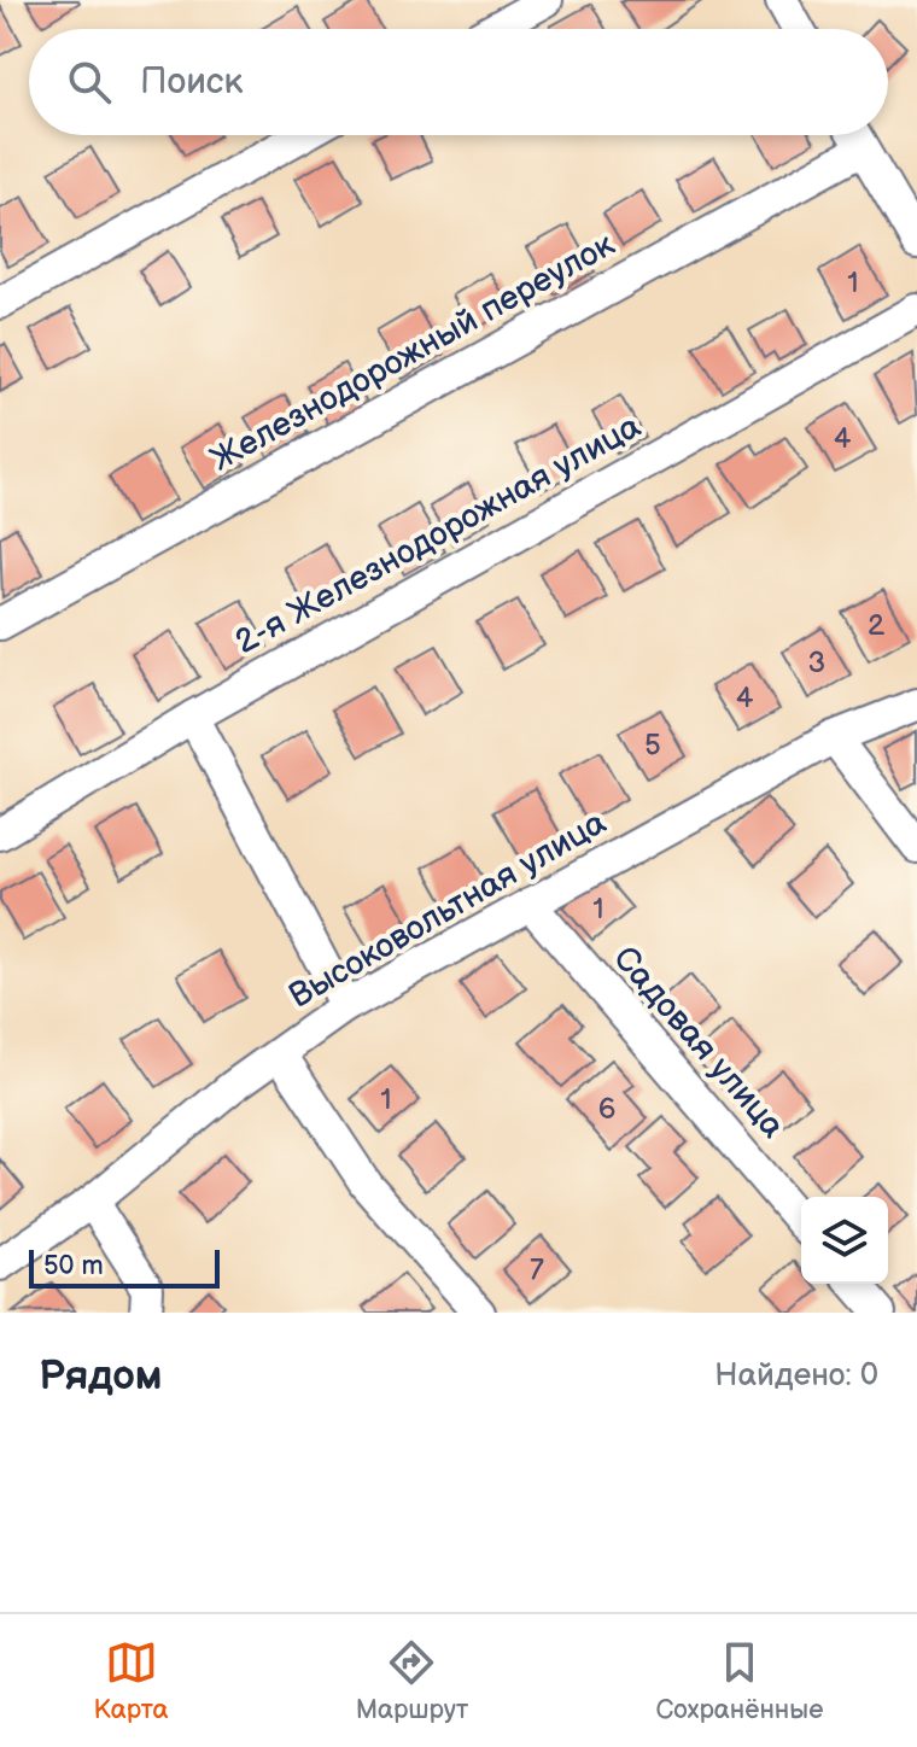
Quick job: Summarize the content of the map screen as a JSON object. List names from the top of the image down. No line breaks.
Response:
{"streets":{"street":["Железнодорожный переулок","2-я Железнодорожная улица","Высоковольтная улица","Садовая улица"]},"crossings":[["Высоковольтная улица","Садовая улица"]],"house_numbers":["1","4","2","3","4","5","1","1","6","7"],"scale_bar":"50 m","page":{"search":"Поиск","scale":"50 m","heading":["Рядом","Найдено: 0"],"nav":["Карта","Маршрут","Сохранённые"]}}
